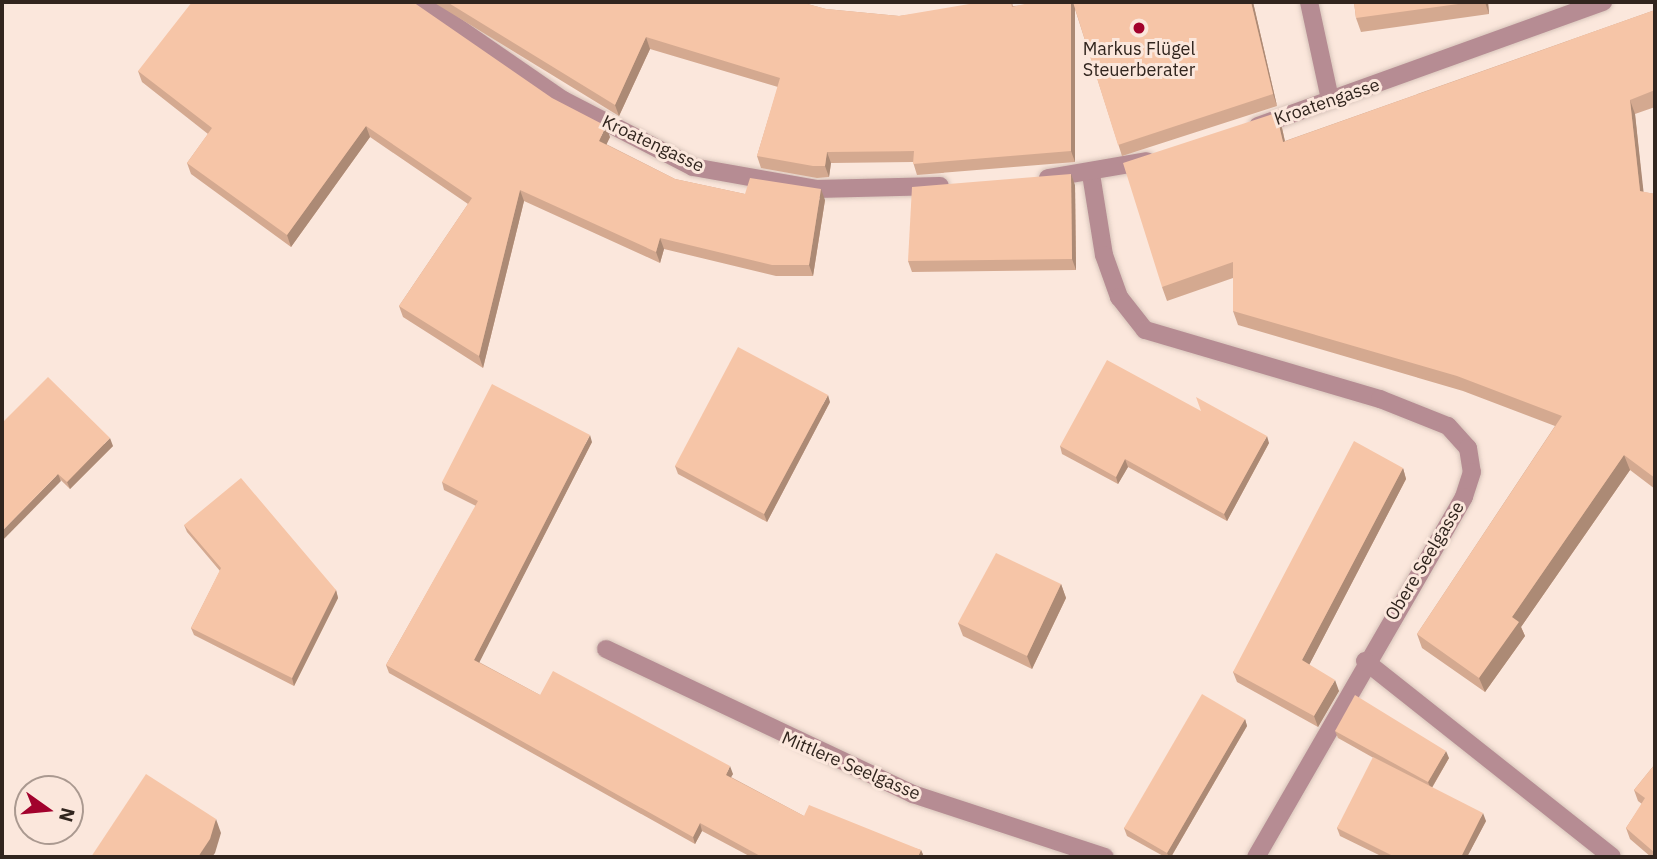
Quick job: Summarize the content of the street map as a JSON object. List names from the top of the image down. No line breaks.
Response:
{"streets":{"street":["Kroatengasse","Obere Seelgasse","Mittlere Seelgasse"]},"places":["Markus Flügel Steuerberater"],"north":"right"}
